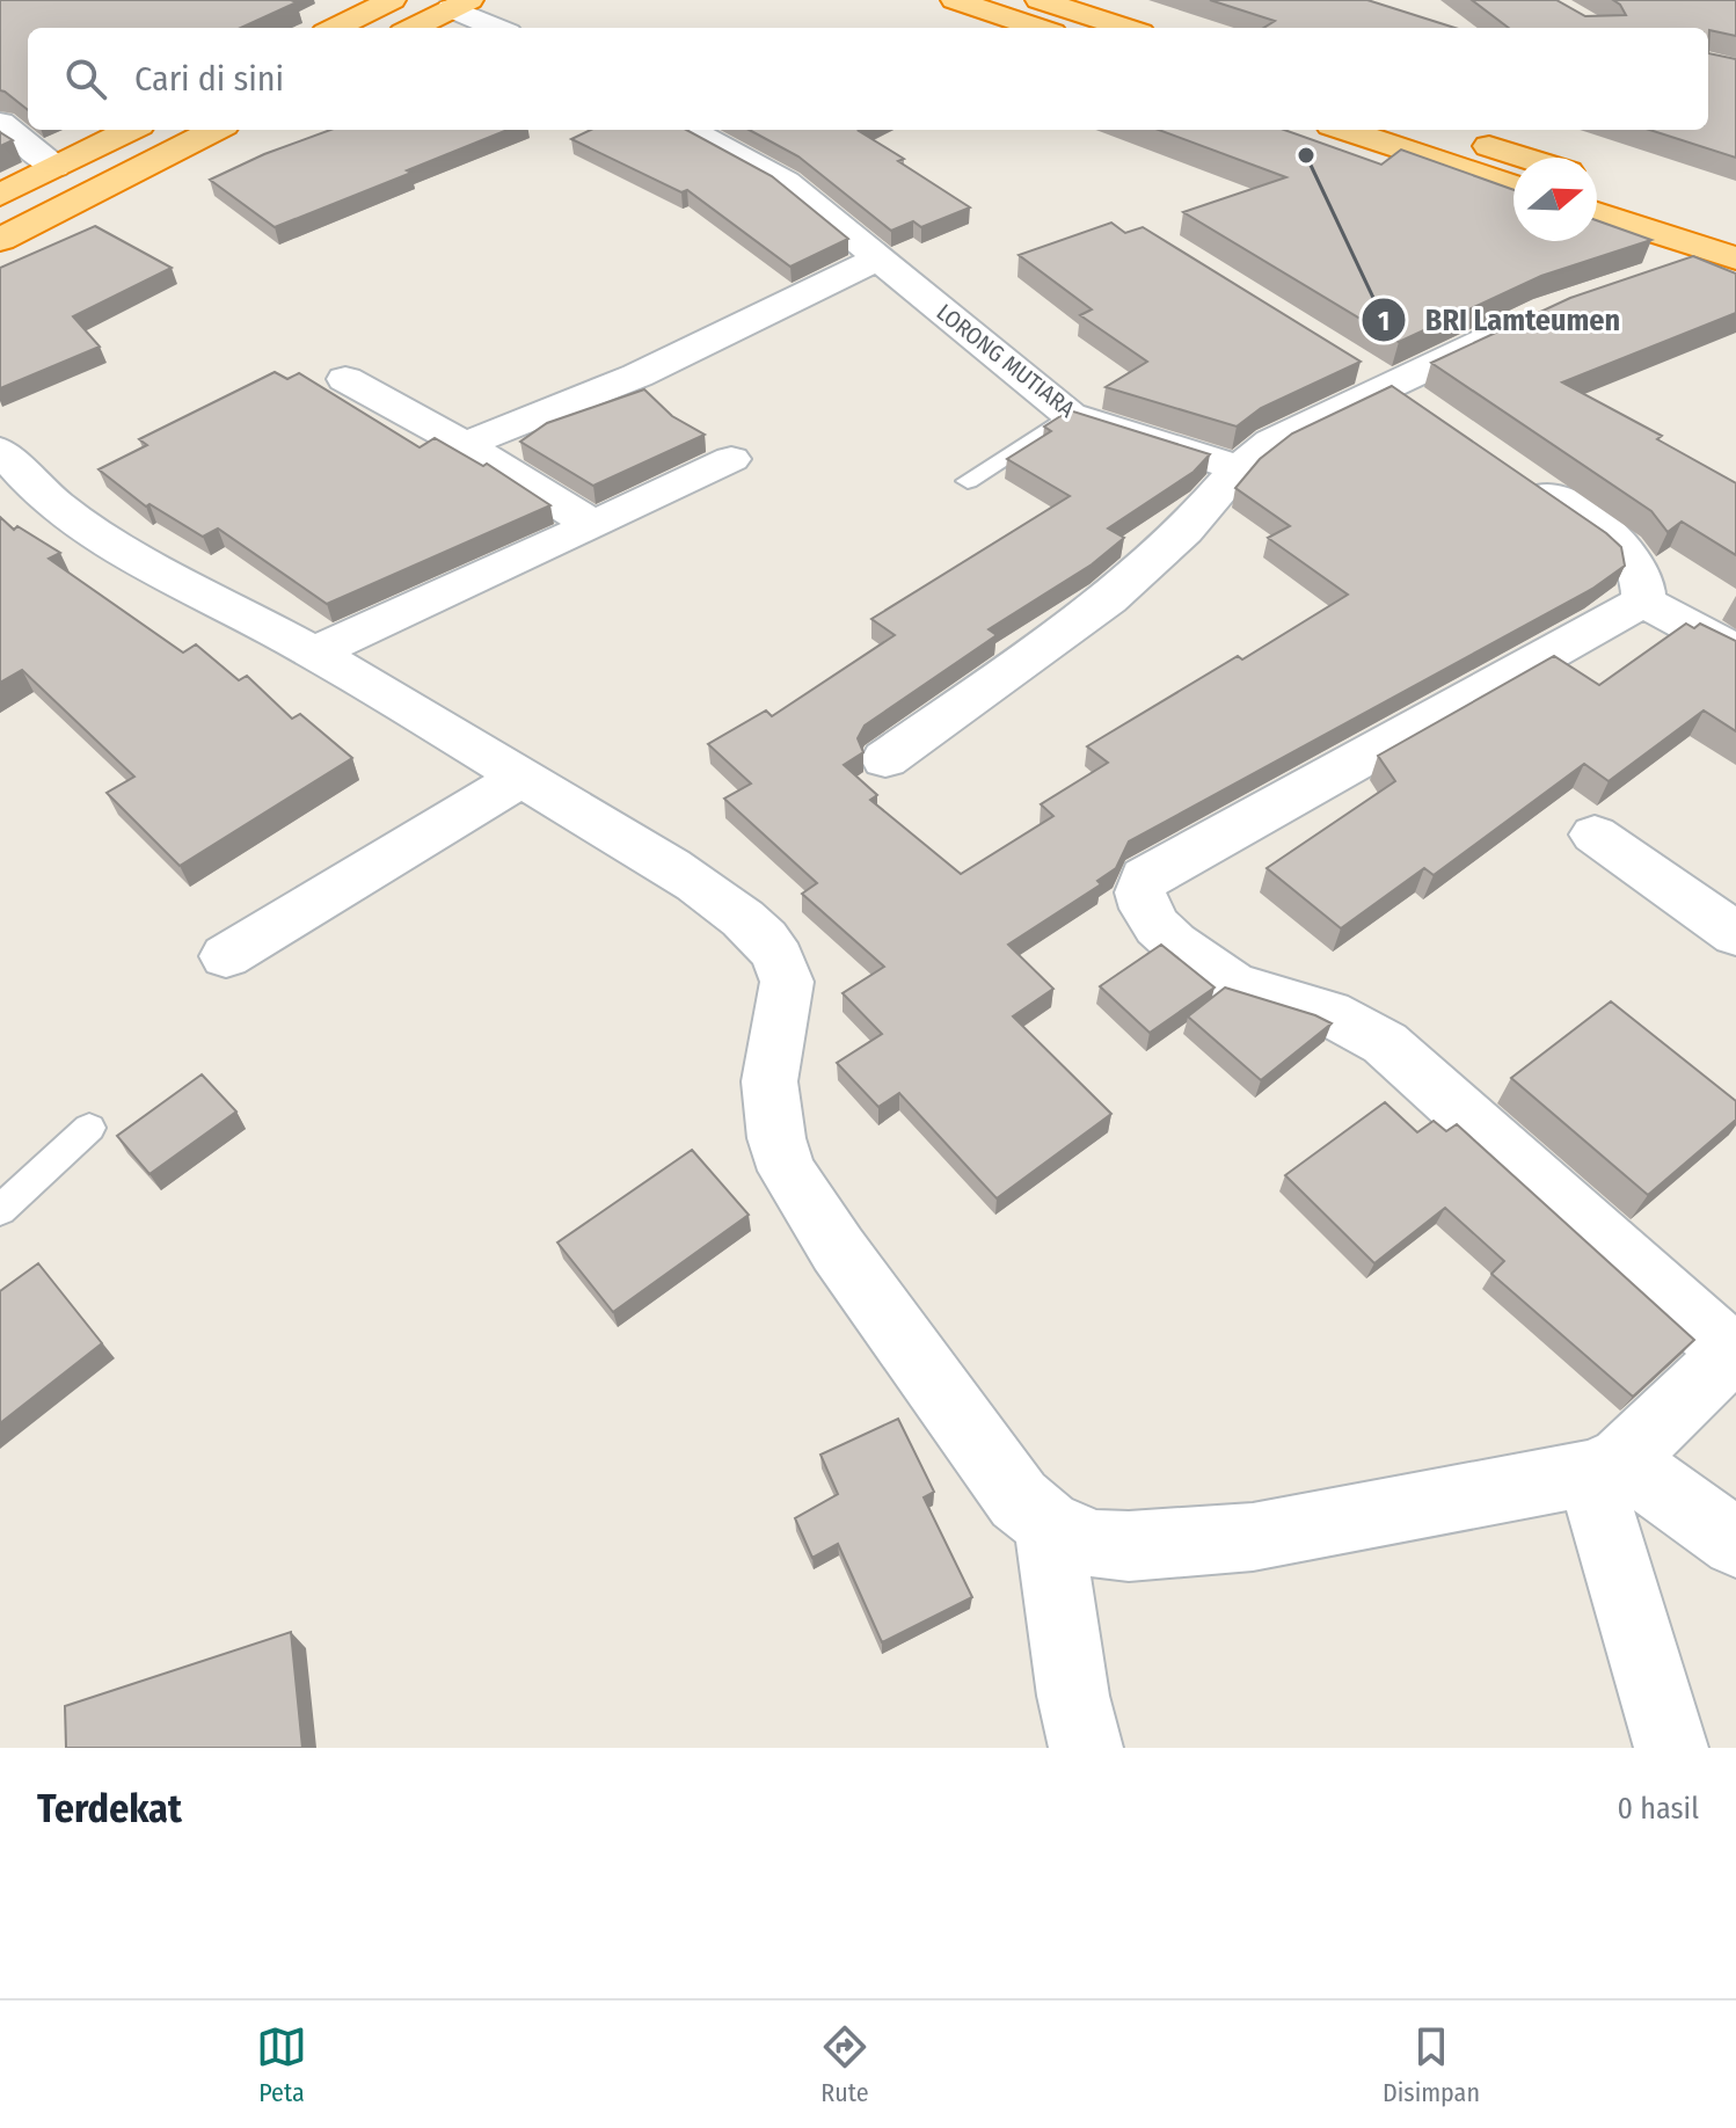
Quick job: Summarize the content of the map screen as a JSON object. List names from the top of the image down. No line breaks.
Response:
{"streets":{"street":["LORONG MUTIARA"]},"places":["BRI Lamteumen"],"north":"right","page":{"search":"Cari di sini","heading":["Terdekat","0 hasil"],"nav":["Peta","Rute","Disimpan"]}}
